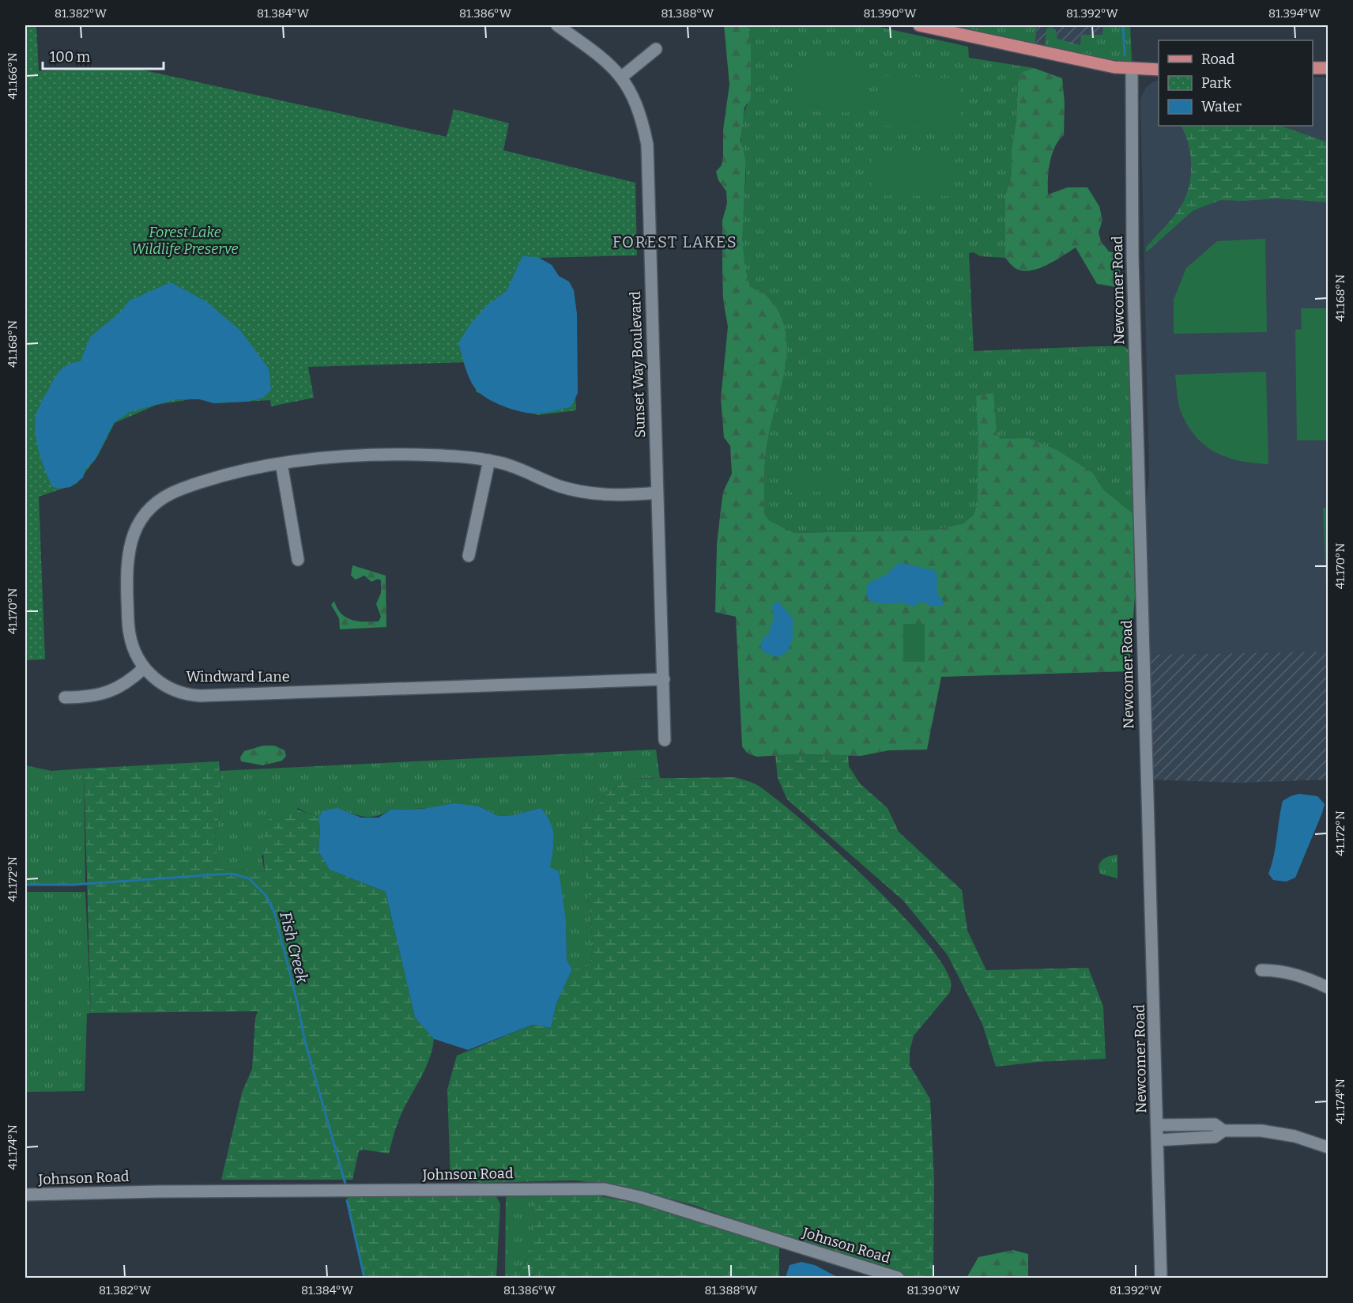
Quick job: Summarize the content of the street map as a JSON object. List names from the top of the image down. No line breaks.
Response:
{"streets":{"street":["Newcomer Road","Sunset Way Boulevard","Windward Lane","Johnson Road"]},"crossings":[["Sunset Way Boulevard","Windward Lane"]],"districts":["FOREST LAKES"],"water":["Fish Creek"],"parks":["Forest Lake Wildlife Preserve"],"legend":["Road","Park","Water"],"scale_bar":"100 m","coordinates":["81.382°W","81.384°W","81.386°W","81.388°W","81.390°W","81.392°W","81.394°W","41.166°N","41.168°N","41.170°N","41.172°N","41.174°N"]}
